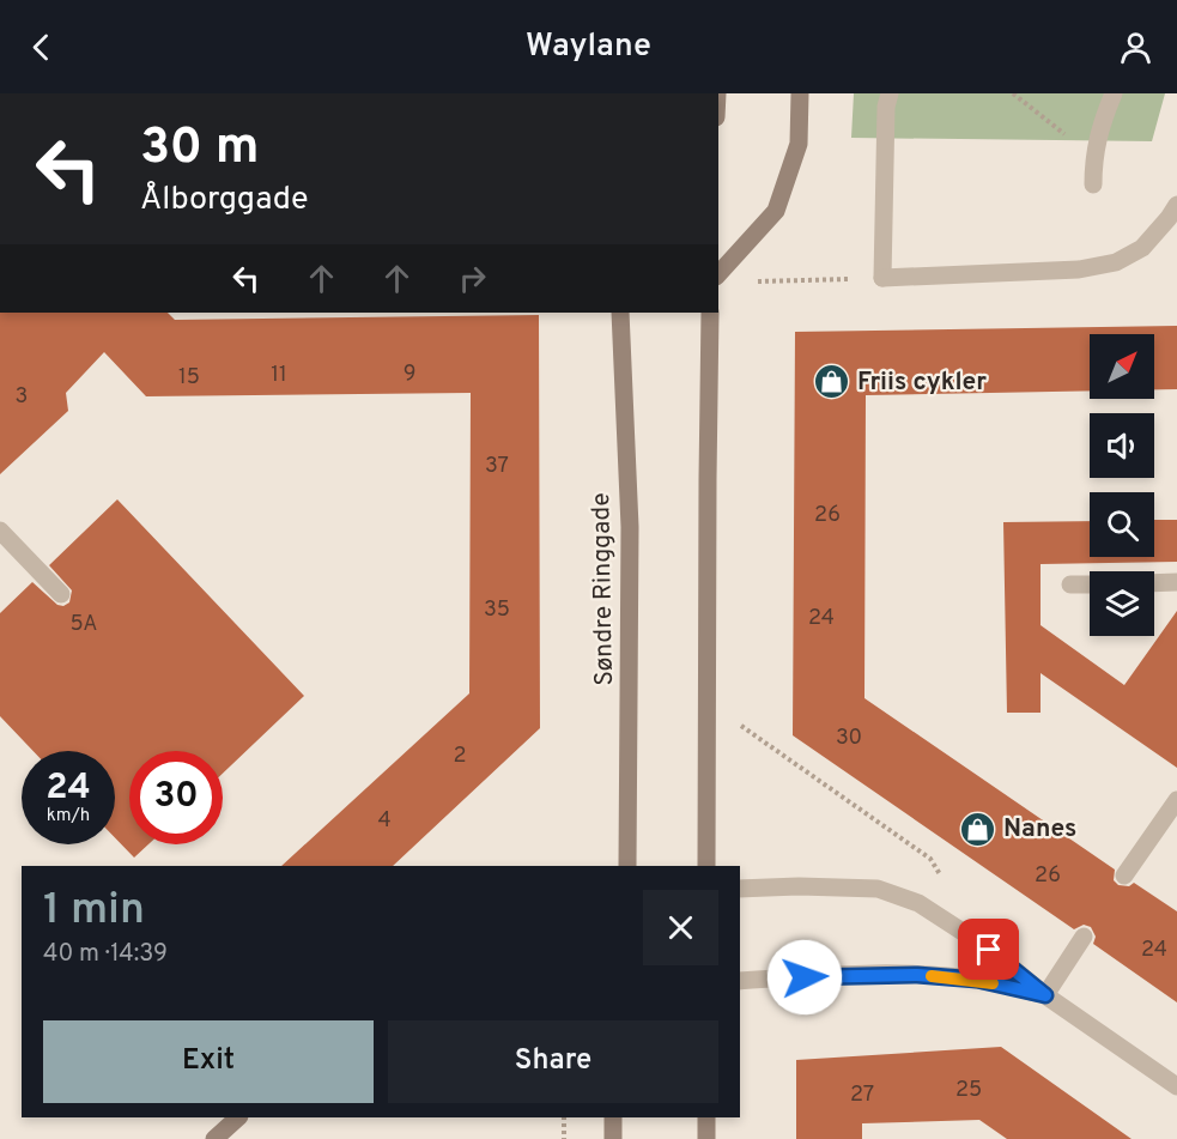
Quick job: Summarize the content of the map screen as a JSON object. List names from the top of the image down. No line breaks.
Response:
{"streets":{"main road":["Søndre Ringgade"]},"places":{"shop":["Friis cykler","Nanes"]},"house_numbers":["9","11","15","3","37","26","35","24","5A","30","2","4","26","24","25","27"],"north":"top right","page":{"header":"Waylane","turn":["30 m","Ålborggade"],"speed":"24 km/h","limit":"30","heading":["1 min","40 m · 14:39"],"buttons":["Exit","Share"]}}
